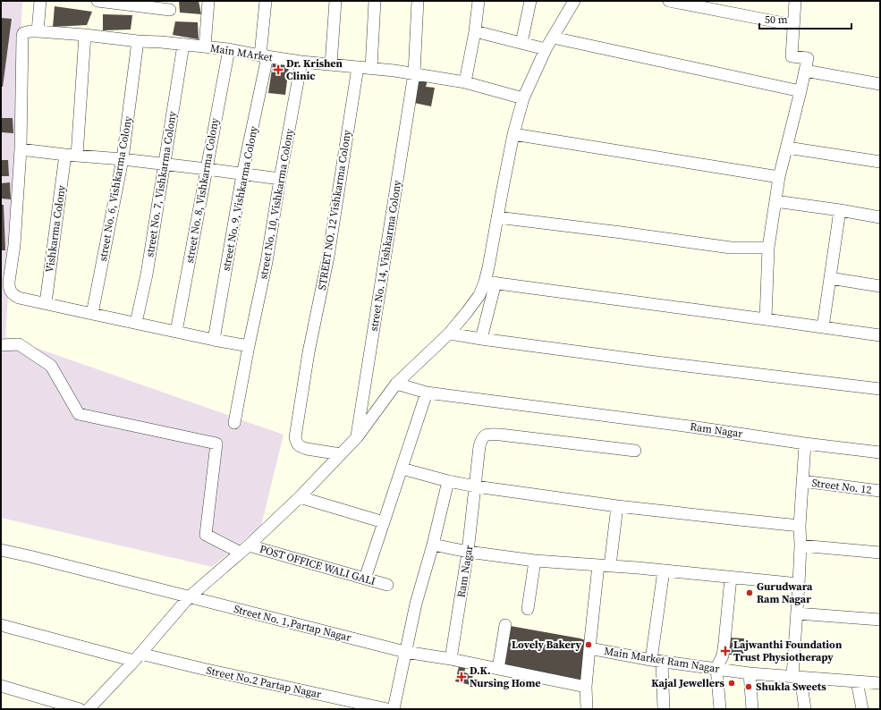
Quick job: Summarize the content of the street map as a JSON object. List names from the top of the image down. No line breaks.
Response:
{"streets":{"street":["Main MArket","street No. 7, Vishkarma Colony","street No. 6, Vishkarma Colony","street No. 8, Vishkarma Colony","street No. 9, Vishkarma Colony","street No. 10, Vishkarma Colony","STREET NO. 12 Vishkarma Colony","Vishkarma Colony","street No. 14, Vishkarma Colony","Ram Nagar","Street No. 12","POST OFFICE WALI GALI","Street No. 1,Partap Nagar","Main Market Ram Nagar","Street No.2 Partap Nagar"]},"crossings":[["Main MArket","street No. 7, Vishkarma Colony"],["Main MArket","street No. 6, Vishkarma Colony"],["Main MArket","street No. 8, Vishkarma Colony"],["Main MArket","street No. 9, Vishkarma Colony"],["Main MArket","street No. 10, Vishkarma Colony"],["Main MArket","STREET NO. 12 Vishkarma Colony"],["Main MArket","Vishkarma Colony"],["Main MArket","street No. 14, Vishkarma Colony"],["Ram Nagar","Street No. 1,Partap Nagar"],["Street No. 1,Partap Nagar","Main Market Ram Nagar"]],"places":{"health":["Dr. Krishen Clinic","Lajwanthi Foundation Trust Physiotherapy","D.K. Nursing Home"],"other":["Gurudwara Ram Nagar","Lovely Bakery","Kajal Jewellers","Shukla Sweets"]},"scale_bar":"50 m"}
